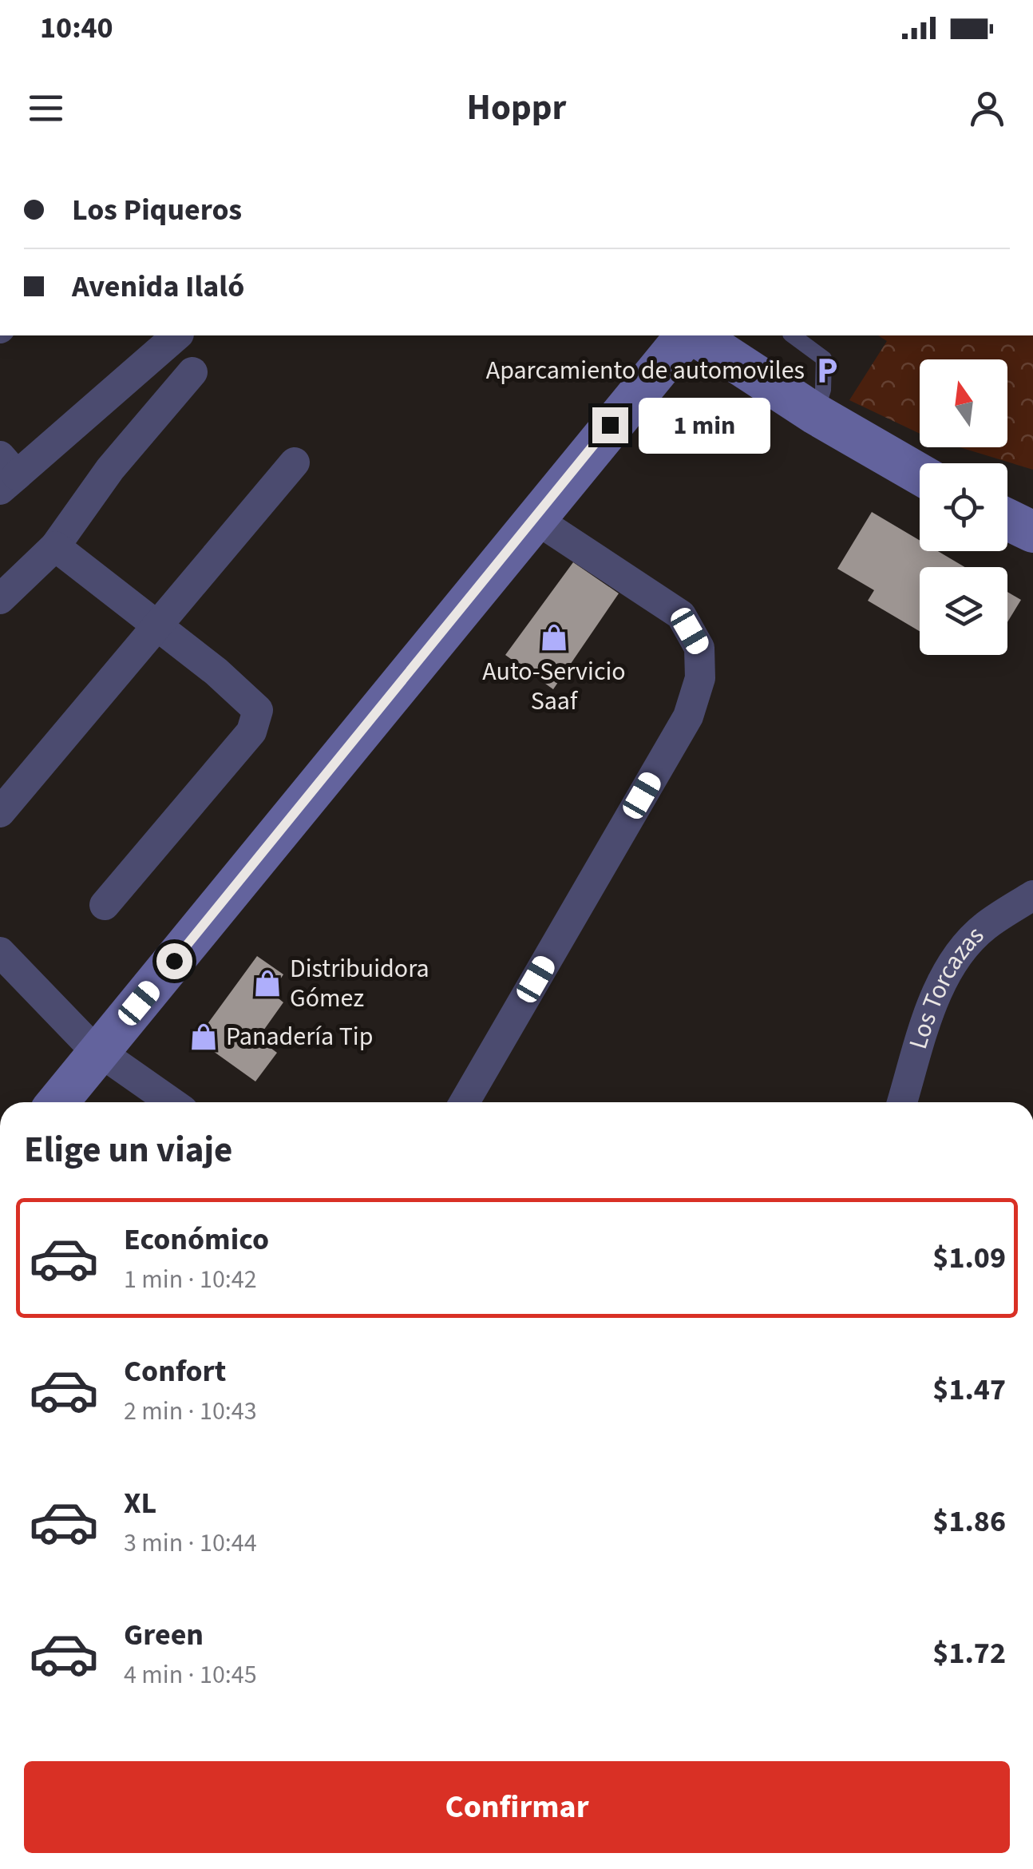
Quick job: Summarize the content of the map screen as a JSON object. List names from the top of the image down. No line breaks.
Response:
{"streets":{"street":["Los Torcazas"]},"places":{"parking":["Aparcamiento de automoviles"],"shop":["Auto-Servicio Saaf","Distribuidora Gómez","Panadería Tip"]},"north":"top","page":{"status":"10:40","header":"Hoppr","banner":["Los Piqueros","Avenida Ilaló"],"bubble":"1 min","heading":"Elige un viaje","list":[{"name":"Económico","note":"1 min · 10:42","value":"$1.09"},{"name":"Confort","note":"2 min · 10:43","value":"$1.47"},{"name":"XL","note":"3 min · 10:44","value":"$1.86"},{"name":"Green","note":"4 min · 10:45","value":"$1.72"}],"buttons":"Confirmar"}}
